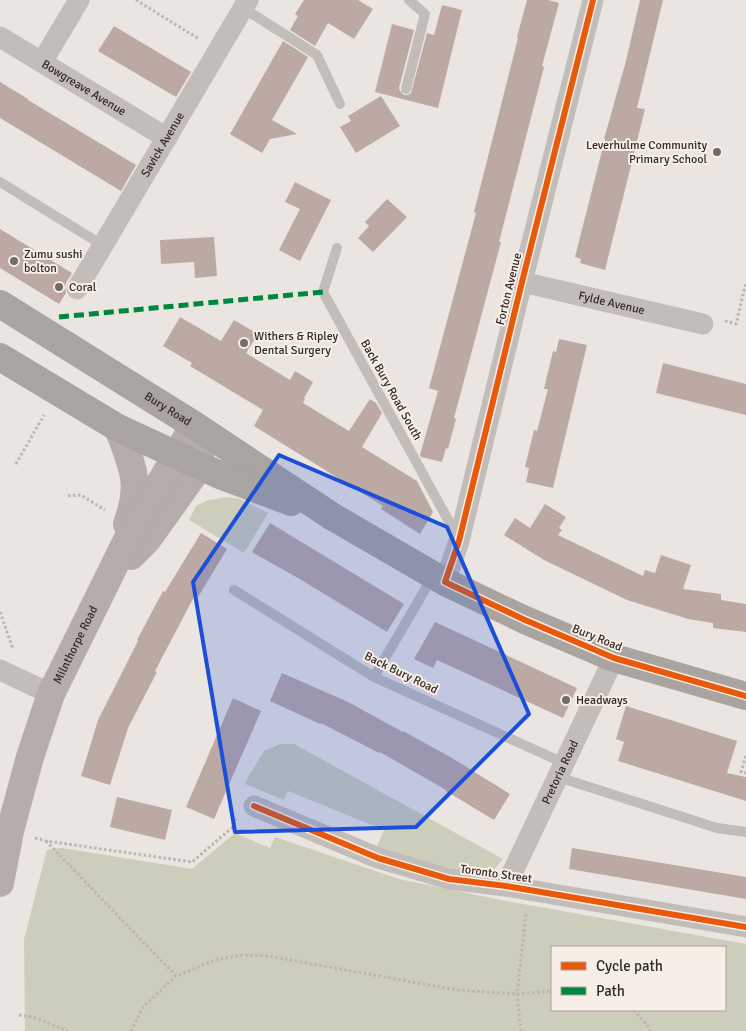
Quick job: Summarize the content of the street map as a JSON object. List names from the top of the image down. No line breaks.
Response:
{"streets":{"highway":["Bury Road"],"street":["Bowgreave Avenue","Savick Avenue","Forton Avenue","Fylde Avenue","Milnthorpe Road","Pretoria Road","Toronto Street"],"lane":["Back Bury Road South","Back Bury Road"]},"crossings":[["Bowgreave Avenue","Savick Avenue"],["Forton Avenue","Fylde Avenue"],["Forton Avenue","Back Bury Road South"],["Forton Avenue","Bury Road"],["Bury Road","Milnthorpe Road"],["Bury Road","Pretoria Road"],["Back Bury Road","Pretoria Road"],["Pretoria Road","Toronto Street"]],"places":["Leverhulme Community Primary School","Zumu sushi bolton","Coral","Withers & Ripley Dental Surgery","Headways"],"legend":["Cycle path","Path"]}
